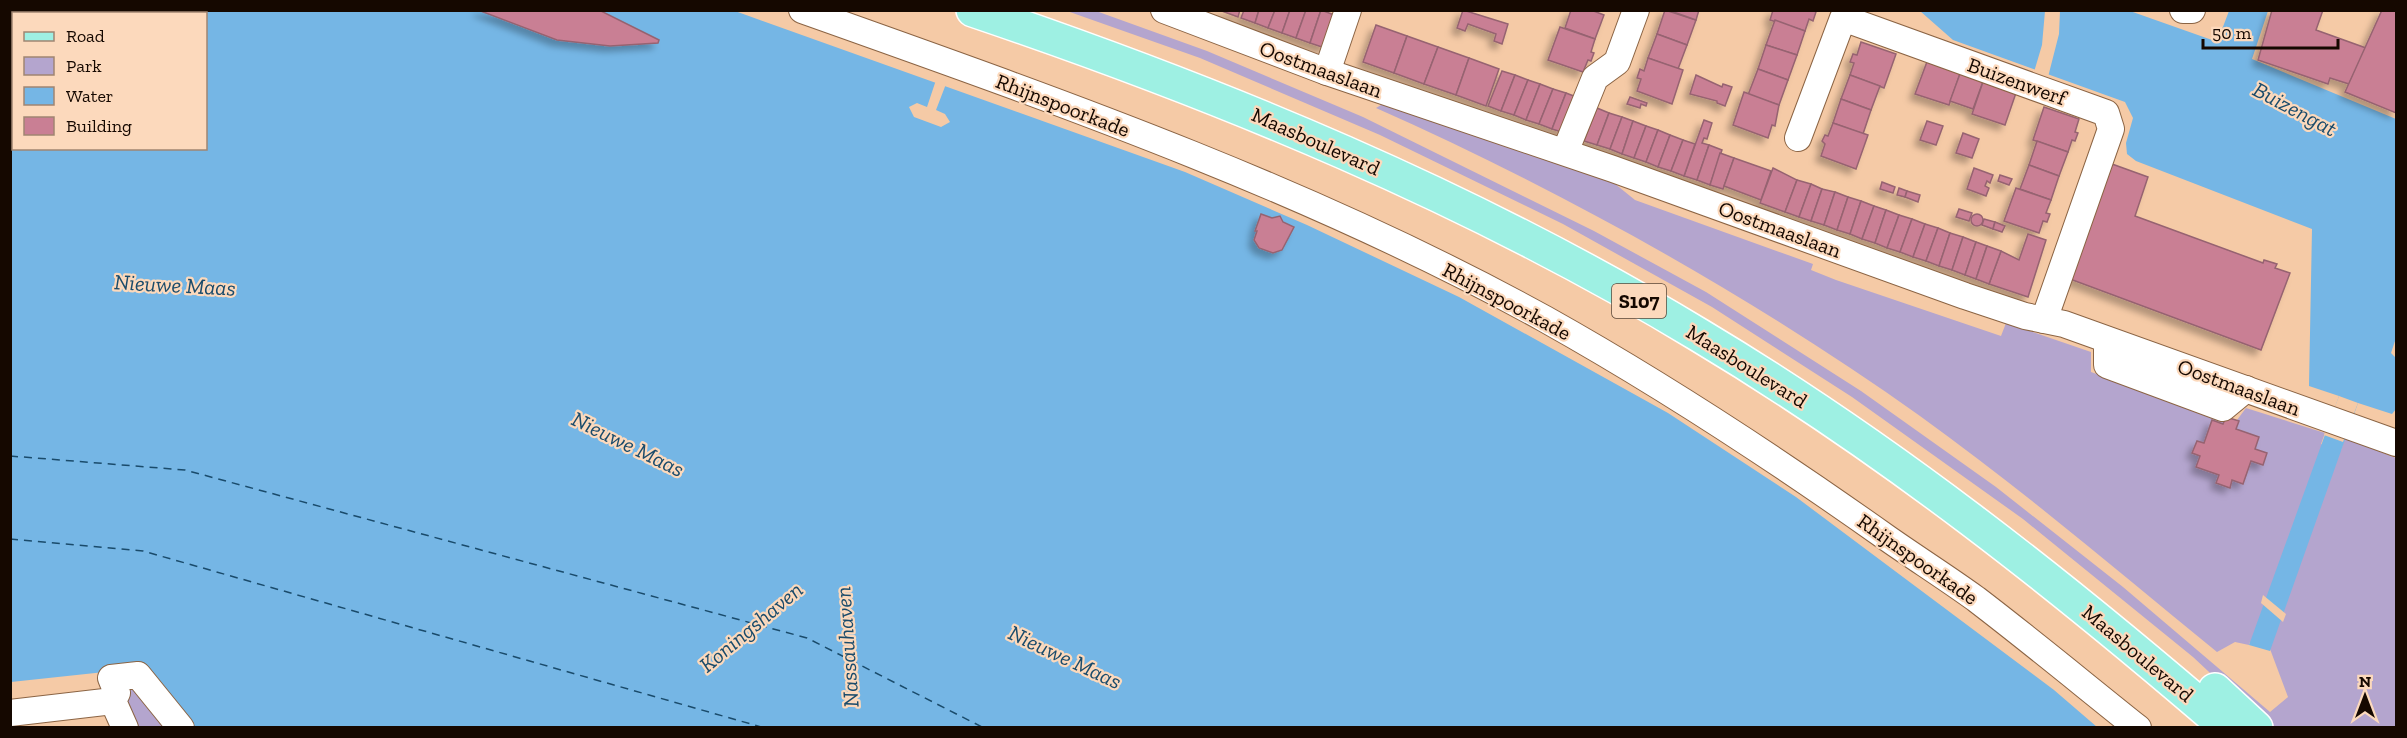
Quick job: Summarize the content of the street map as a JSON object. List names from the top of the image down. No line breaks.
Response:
{"streets":{"main road":["Maasboulevard","S107"],"street":["Oostmaaslaan","Buizenwerf","Rhijnspoorkade"]},"crossings":[["Oostmaaslaan","Buizenwerf"]],"water":["Buizengat","Nieuwe Maas","Koningshaven","Nassauhaven"],"legend":["Road","Park","Water","Building"],"scale_bar":"50 m","north":"top"}
